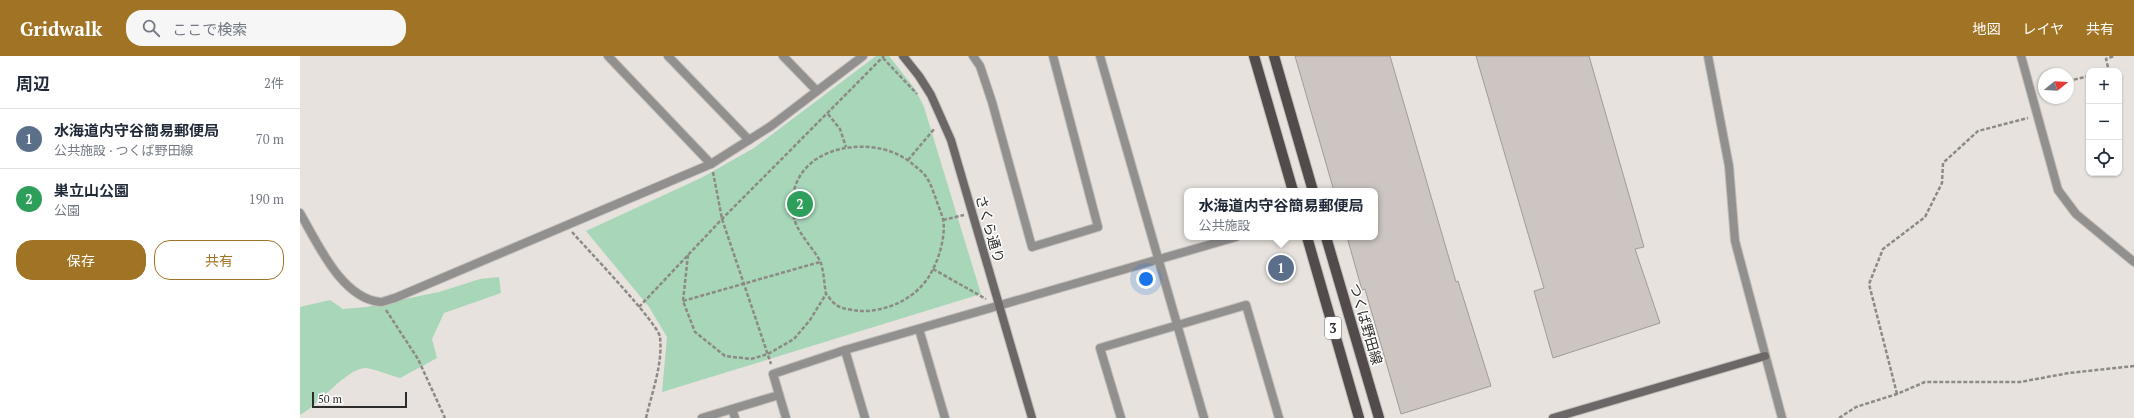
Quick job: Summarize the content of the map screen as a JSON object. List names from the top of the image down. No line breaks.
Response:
{"streets":{"main road":["つくば野田線","3"],"street":["さくら通り"]},"scale_bar":"50 m","north":"right","page":{"header":"Gridwalk","search":"ここで検索","nav":["地図","レイヤ","共有"],"heading":["周辺","2件"],"map_buttons":["+","−"],"list":[{"mark":"1","name":"水海道内守谷簡易郵便局","note":"公共施設 · つくば野田線","value":"70 m"},{"mark":"2","name":"巣立山公園","note":"公園","value":"190 m"}],"popup":["水海道内守谷簡易郵便局","公共施設"],"pins":["2","1"],"buttons":["保存","共有"],"scale":"50 m"}}
